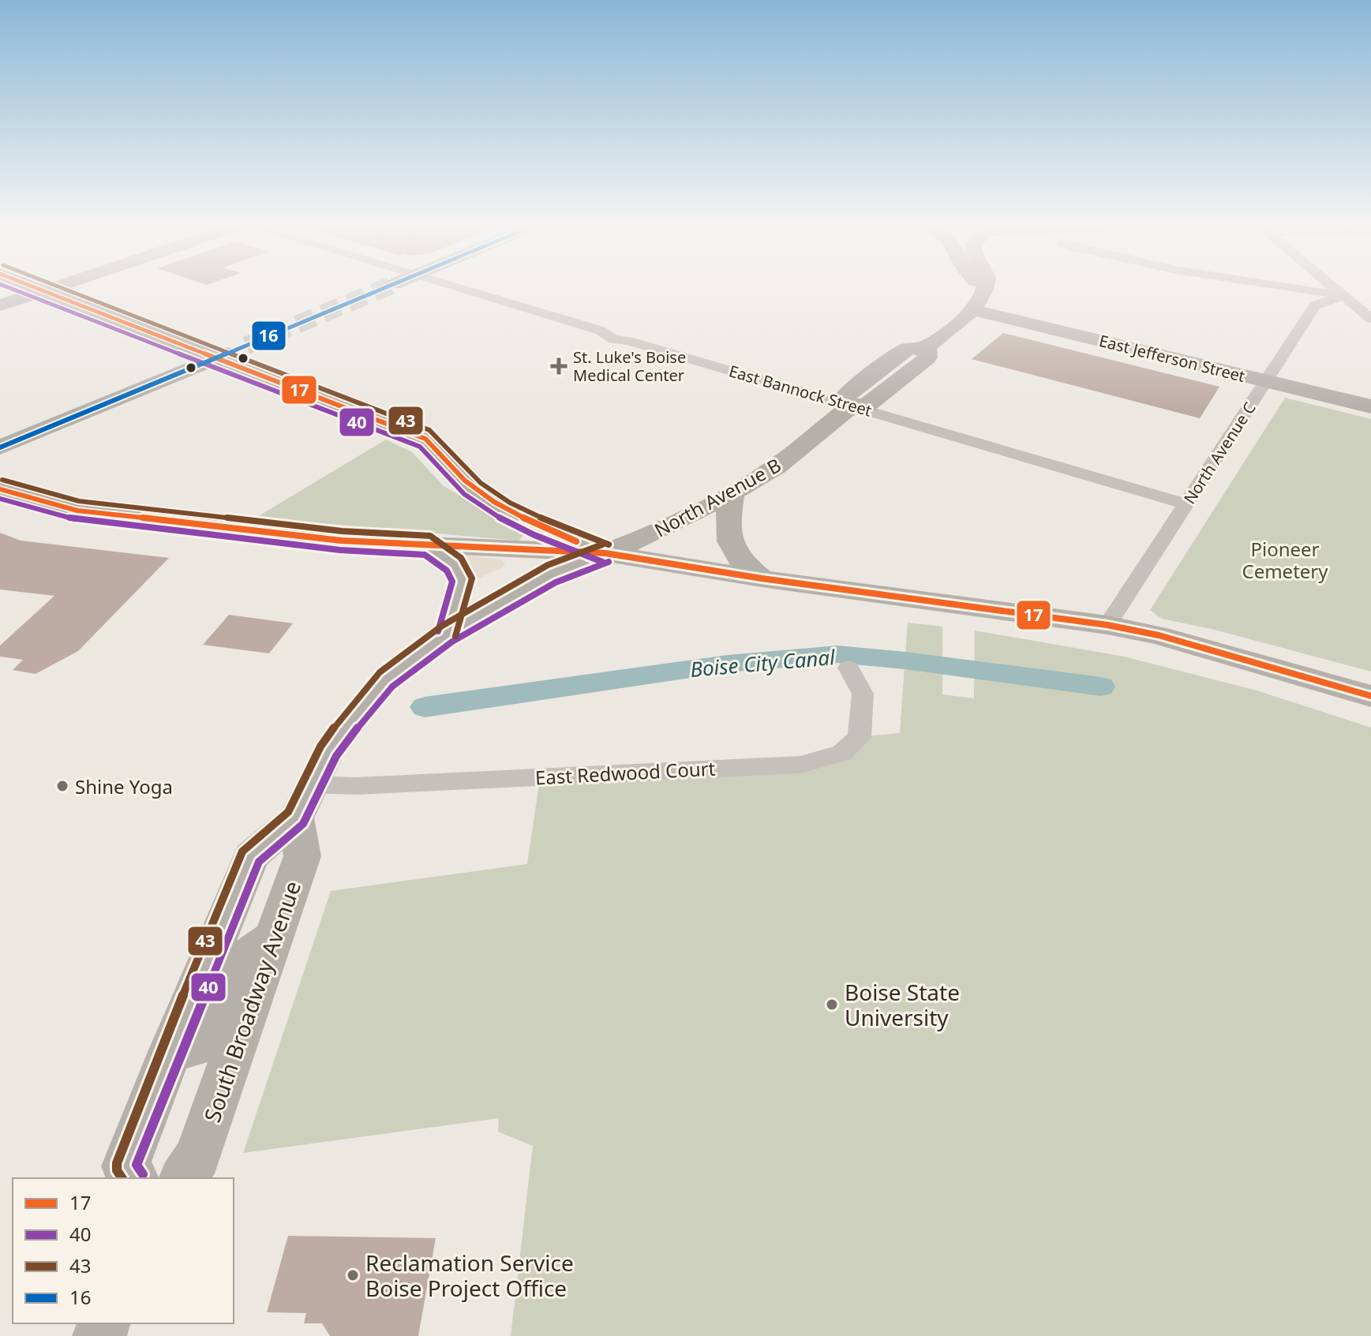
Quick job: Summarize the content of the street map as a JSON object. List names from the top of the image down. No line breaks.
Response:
{"streets":{"main road":["East Jefferson Street","North Avenue B","South Broadway Avenue"],"street":["East Bannock Street","North Avenue C","East Redwood Court"]},"crossings":[["East Jefferson Street","North Avenue C"],["East Bannock Street","North Avenue C"],["East Bannock Street","North Avenue B"],["East Redwood Court","South Broadway Avenue"]],"water":["Boise City Canal"],"parks":["Pioneer Cemetery"],"places":{"health":["St. Luke's Boise Medical Center"],"other":["Shine Yoga","Boise State University","Reclamation Service Boise Project Office"]},"lines":["transit line 17","transit line 40","transit line 43","transit line 16"],"legend":["17","40","43","16"]}
